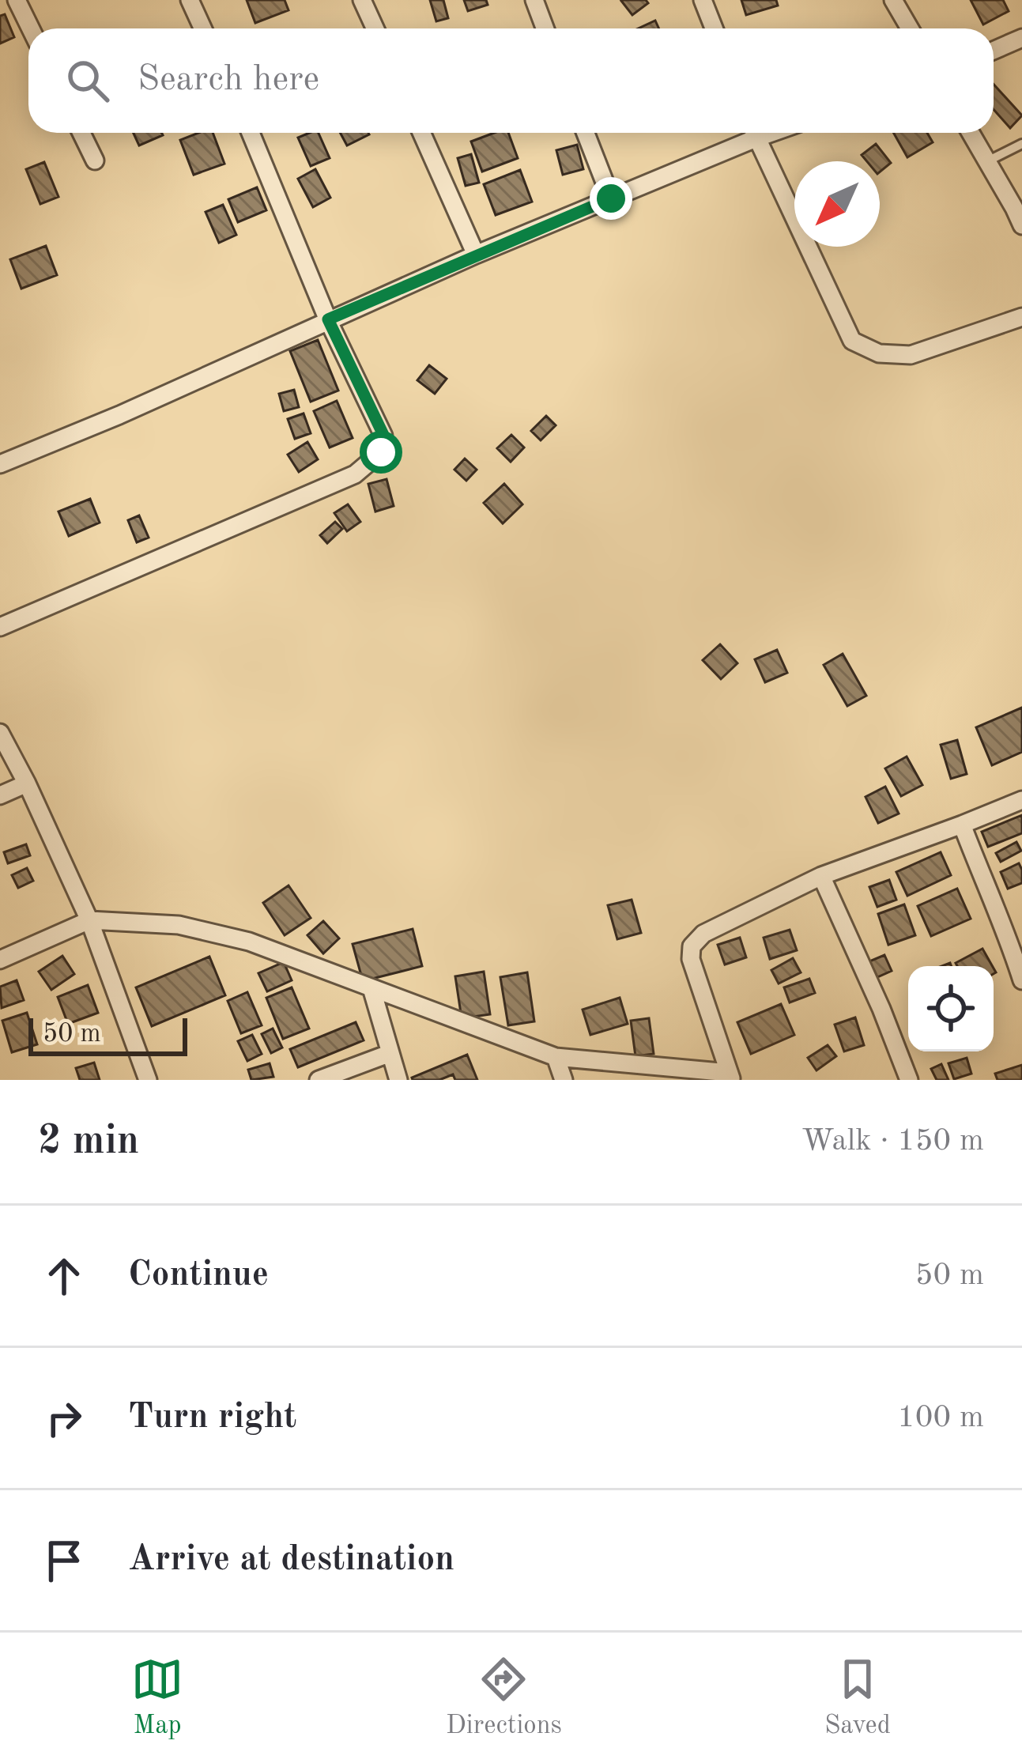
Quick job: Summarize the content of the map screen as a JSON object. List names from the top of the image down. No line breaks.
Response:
{"scale_bar":"50 m","north":"bottom left","page":{"search":"Search here","scale":"50 m","heading":["2 min","Walk · 150 m"],"list":[["Continue","50 m"],["Turn right","100 m"],"Arrive at destination"],"nav":["Map","Directions","Saved"]}}
